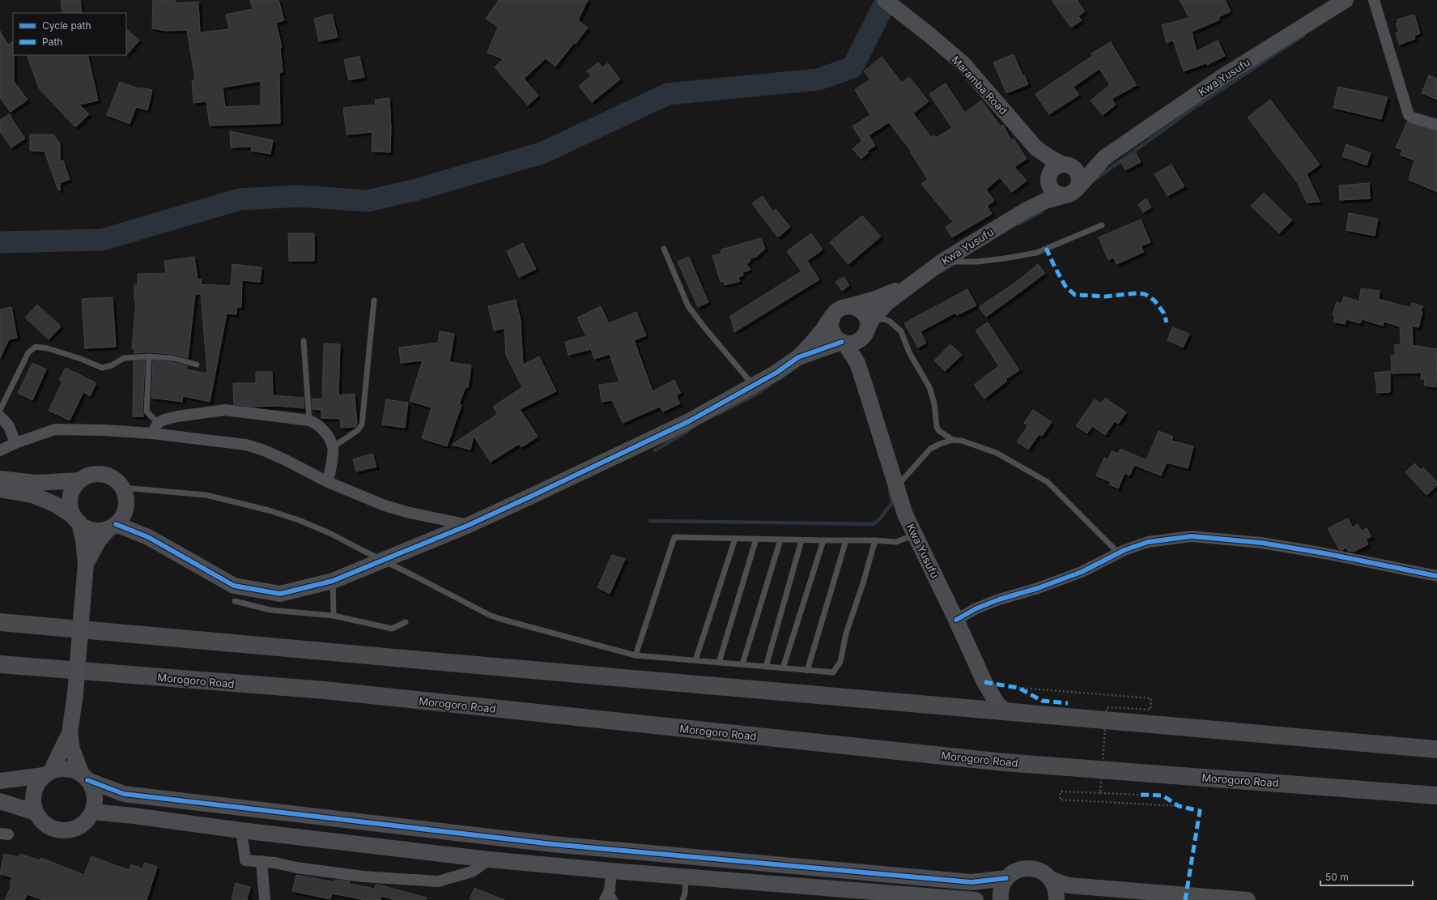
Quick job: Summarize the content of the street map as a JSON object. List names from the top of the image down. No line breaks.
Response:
{"streets":{"highway":["Morogoro Road"],"street":["Kwa Yusufu","Maramba Road"]},"crossings":[["Kwa Yusufu","Maramba Road"]],"legend":["Cycle path","Path"],"scale_bar":"50 m"}
